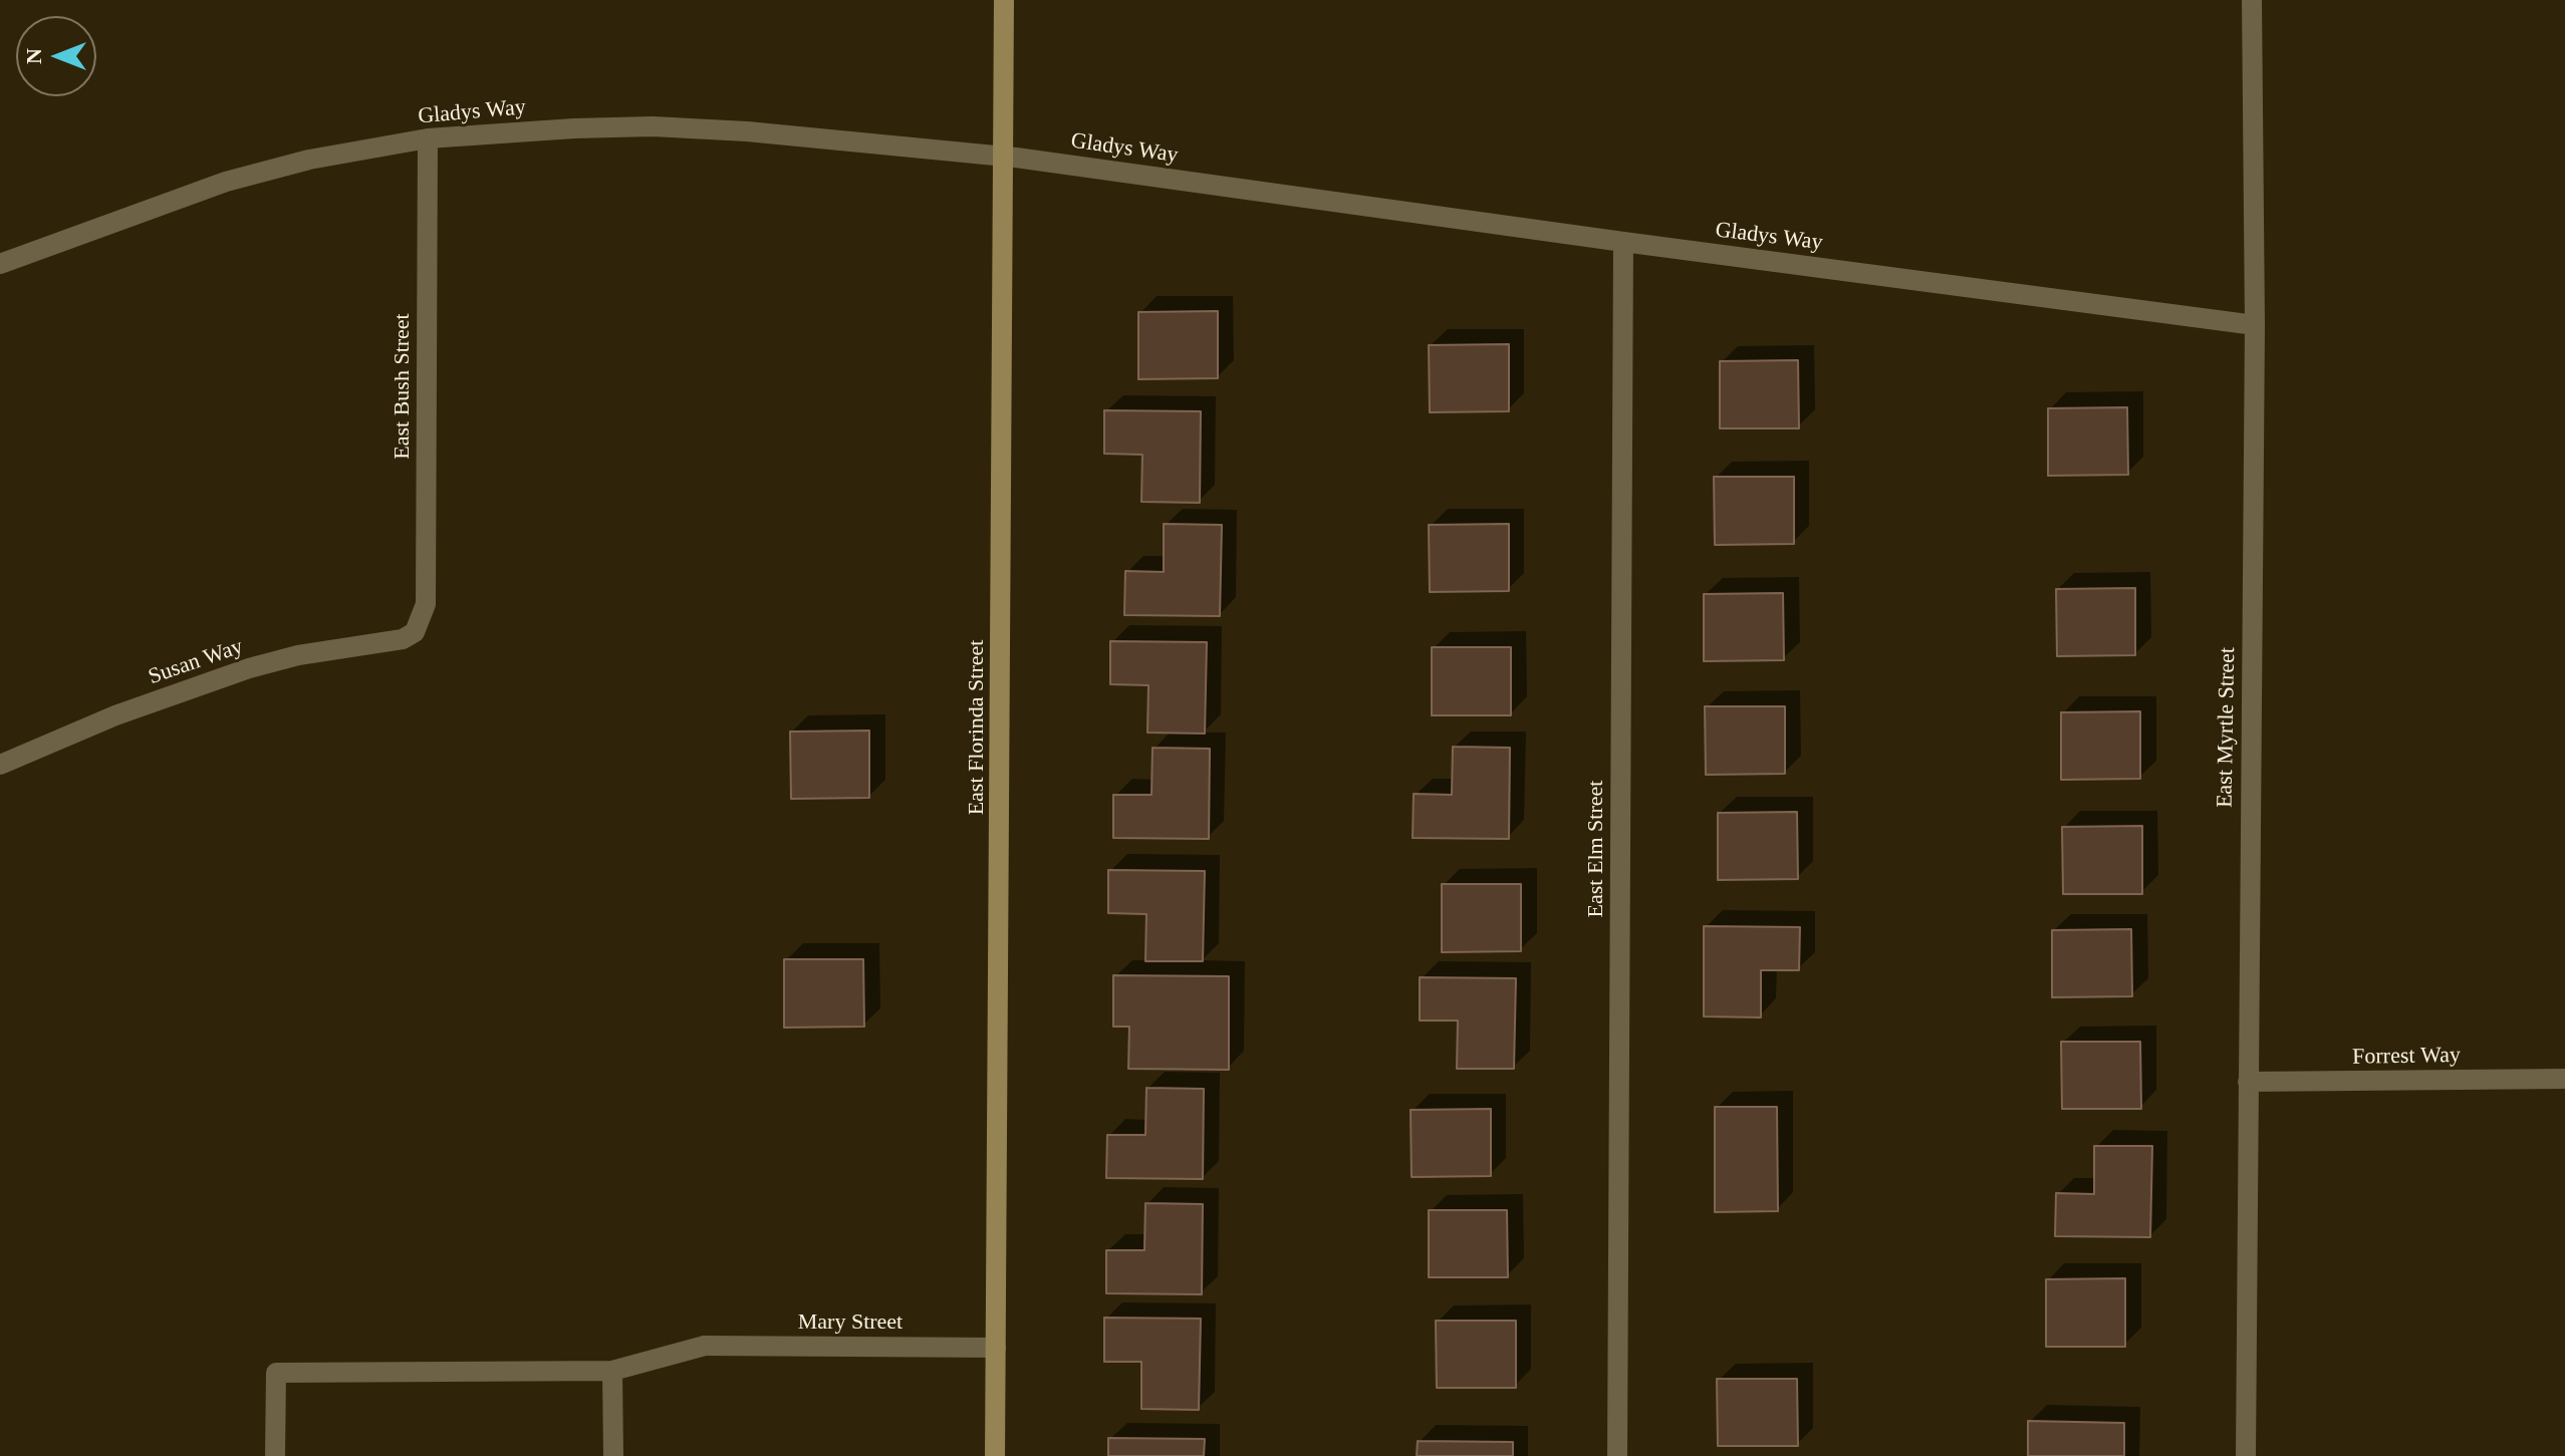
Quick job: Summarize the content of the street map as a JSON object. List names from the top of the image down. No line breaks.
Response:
{"streets":{"street":["Gladys Way","East Bush Street","Susan Way","East Florinda Street","East Myrtle Street","East Elm Street","Forrest Way","Mary Street"]},"crossings":[["Gladys Way","East Bush Street"],["Gladys Way","East Florinda Street"],["Gladys Way","East Myrtle Street"],["Gladys Way","East Elm Street"],["East Bush Street","Susan Way"],["East Florinda Street","Mary Street"],["East Myrtle Street","Forrest Way"]],"north":"left"}
